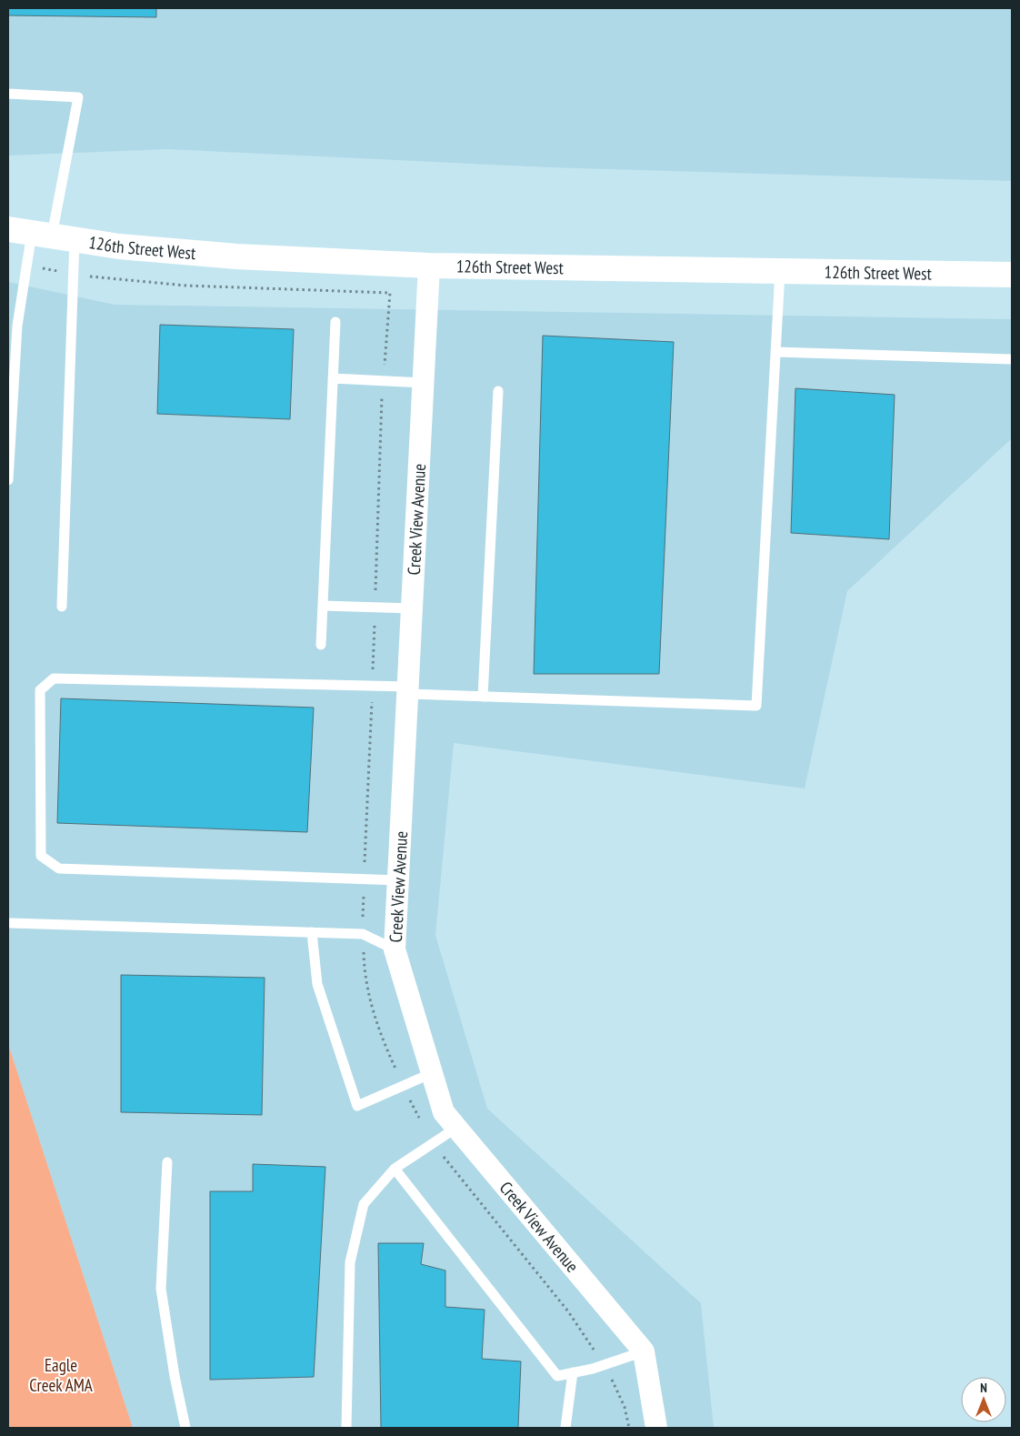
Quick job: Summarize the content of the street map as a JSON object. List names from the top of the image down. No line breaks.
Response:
{"streets":{"street":["126th Street West","Creek View Avenue"]},"crossings":[["126th Street West","Creek View Avenue"]],"parks":["Eagle Creek AMA"],"north":"top"}
